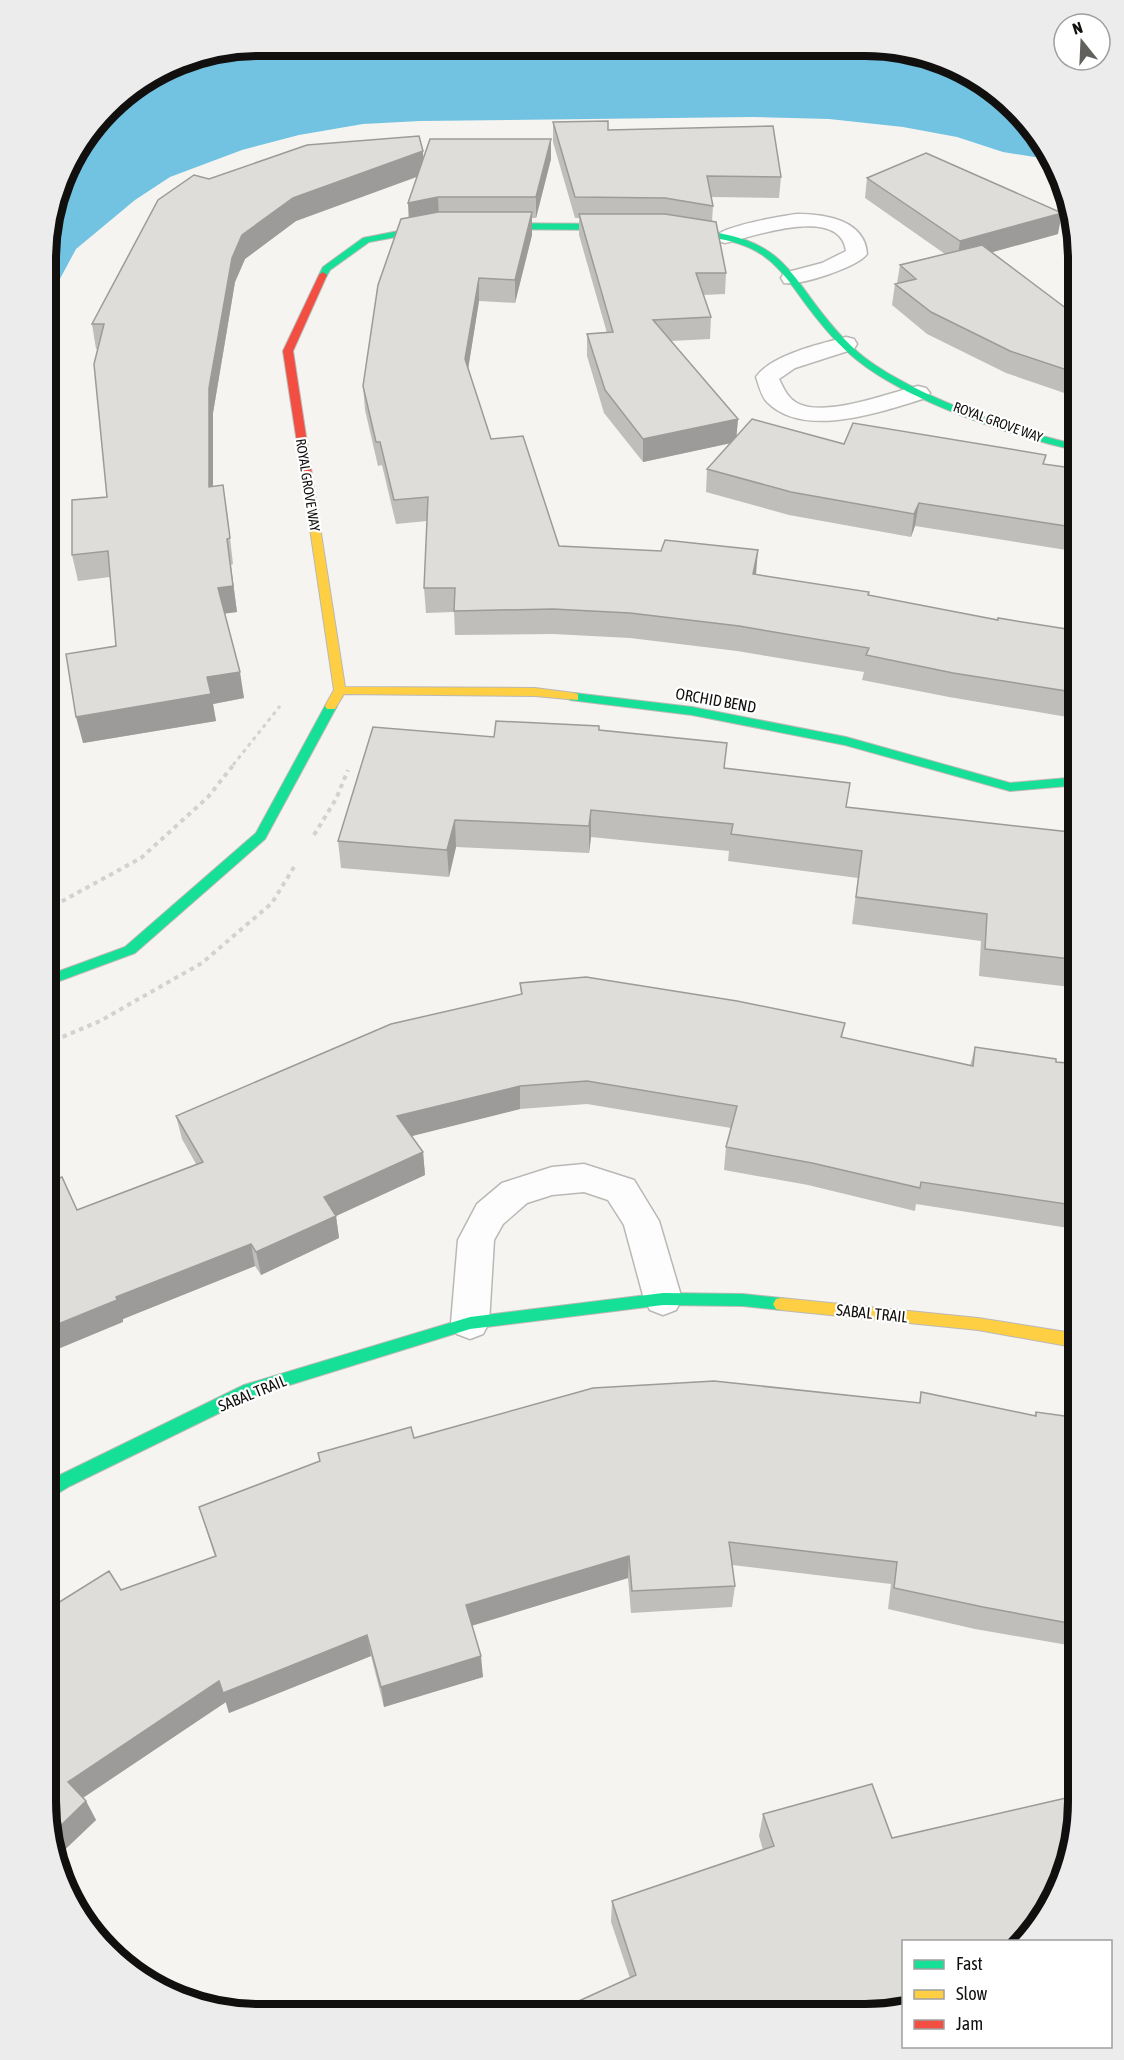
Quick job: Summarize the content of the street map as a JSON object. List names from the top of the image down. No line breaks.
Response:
{"streets":{"street":["ROYAL GROVE WAY","ORCHID BEND","SABAL TRAIL"]},"crossings":[["ROYAL GROVE WAY","ORCHID BEND"]],"legend":["Fast","Slow","Jam"],"north":"top"}
